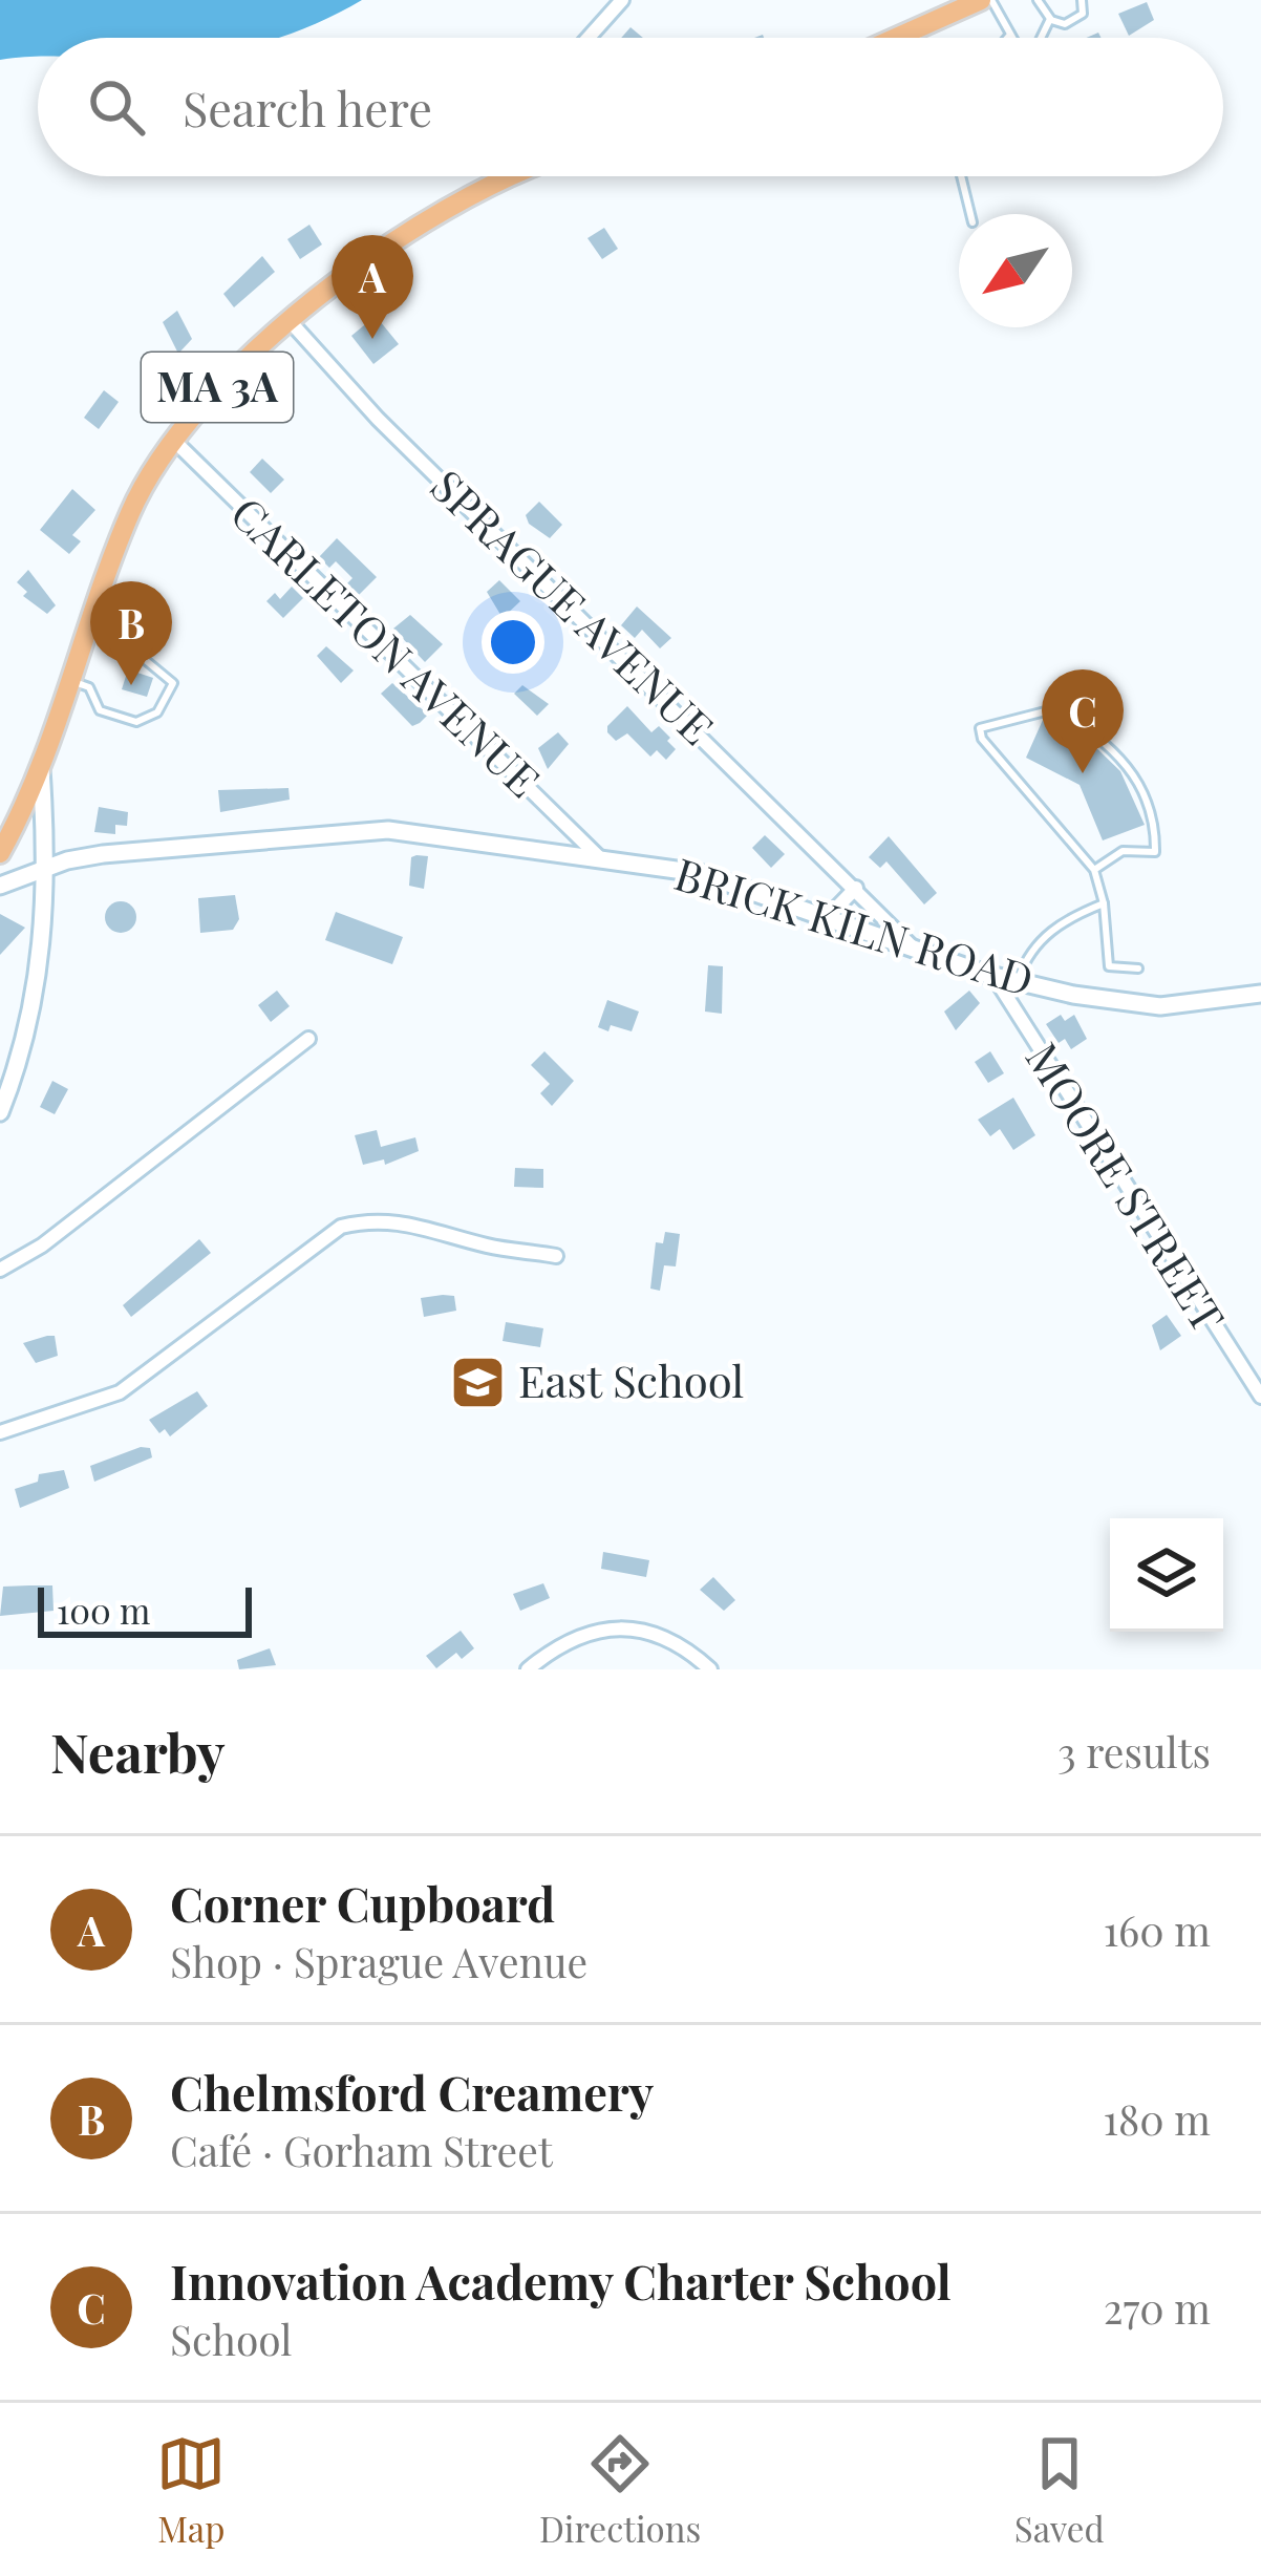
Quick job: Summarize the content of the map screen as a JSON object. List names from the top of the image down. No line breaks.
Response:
{"streets":{"main road":["MA 3A"],"street":["SPRAGUE AVENUE","CARLETON AVENUE","BRICK KILN ROAD","MOORE STREET"]},"crossings":[["MA 3A","SPRAGUE AVENUE"],["MA 3A","CARLETON AVENUE"],["SPRAGUE AVENUE","BRICK KILN ROAD"],["CARLETON AVENUE","BRICK KILN ROAD"],["BRICK KILN ROAD","MOORE STREET"]],"places":{"school or university":["East School"]},"scale_bar":"100 m","north":"bottom left","page":{"search":"Search here","pins":["A","B","C"],"scale":"100 m","heading":["Nearby","3 results"],"list":[{"mark":"A","name":"Corner Cupboard","note":"Shop · Sprague Avenue","value":"160 m"},{"mark":"B","name":"Chelmsford Creamery","note":"Café · Gorham Street","value":"180 m"},{"mark":"C","name":"Innovation Academy Charter School","note":"School","value":"270 m"}],"nav":["Map","Directions","Saved"]}}
